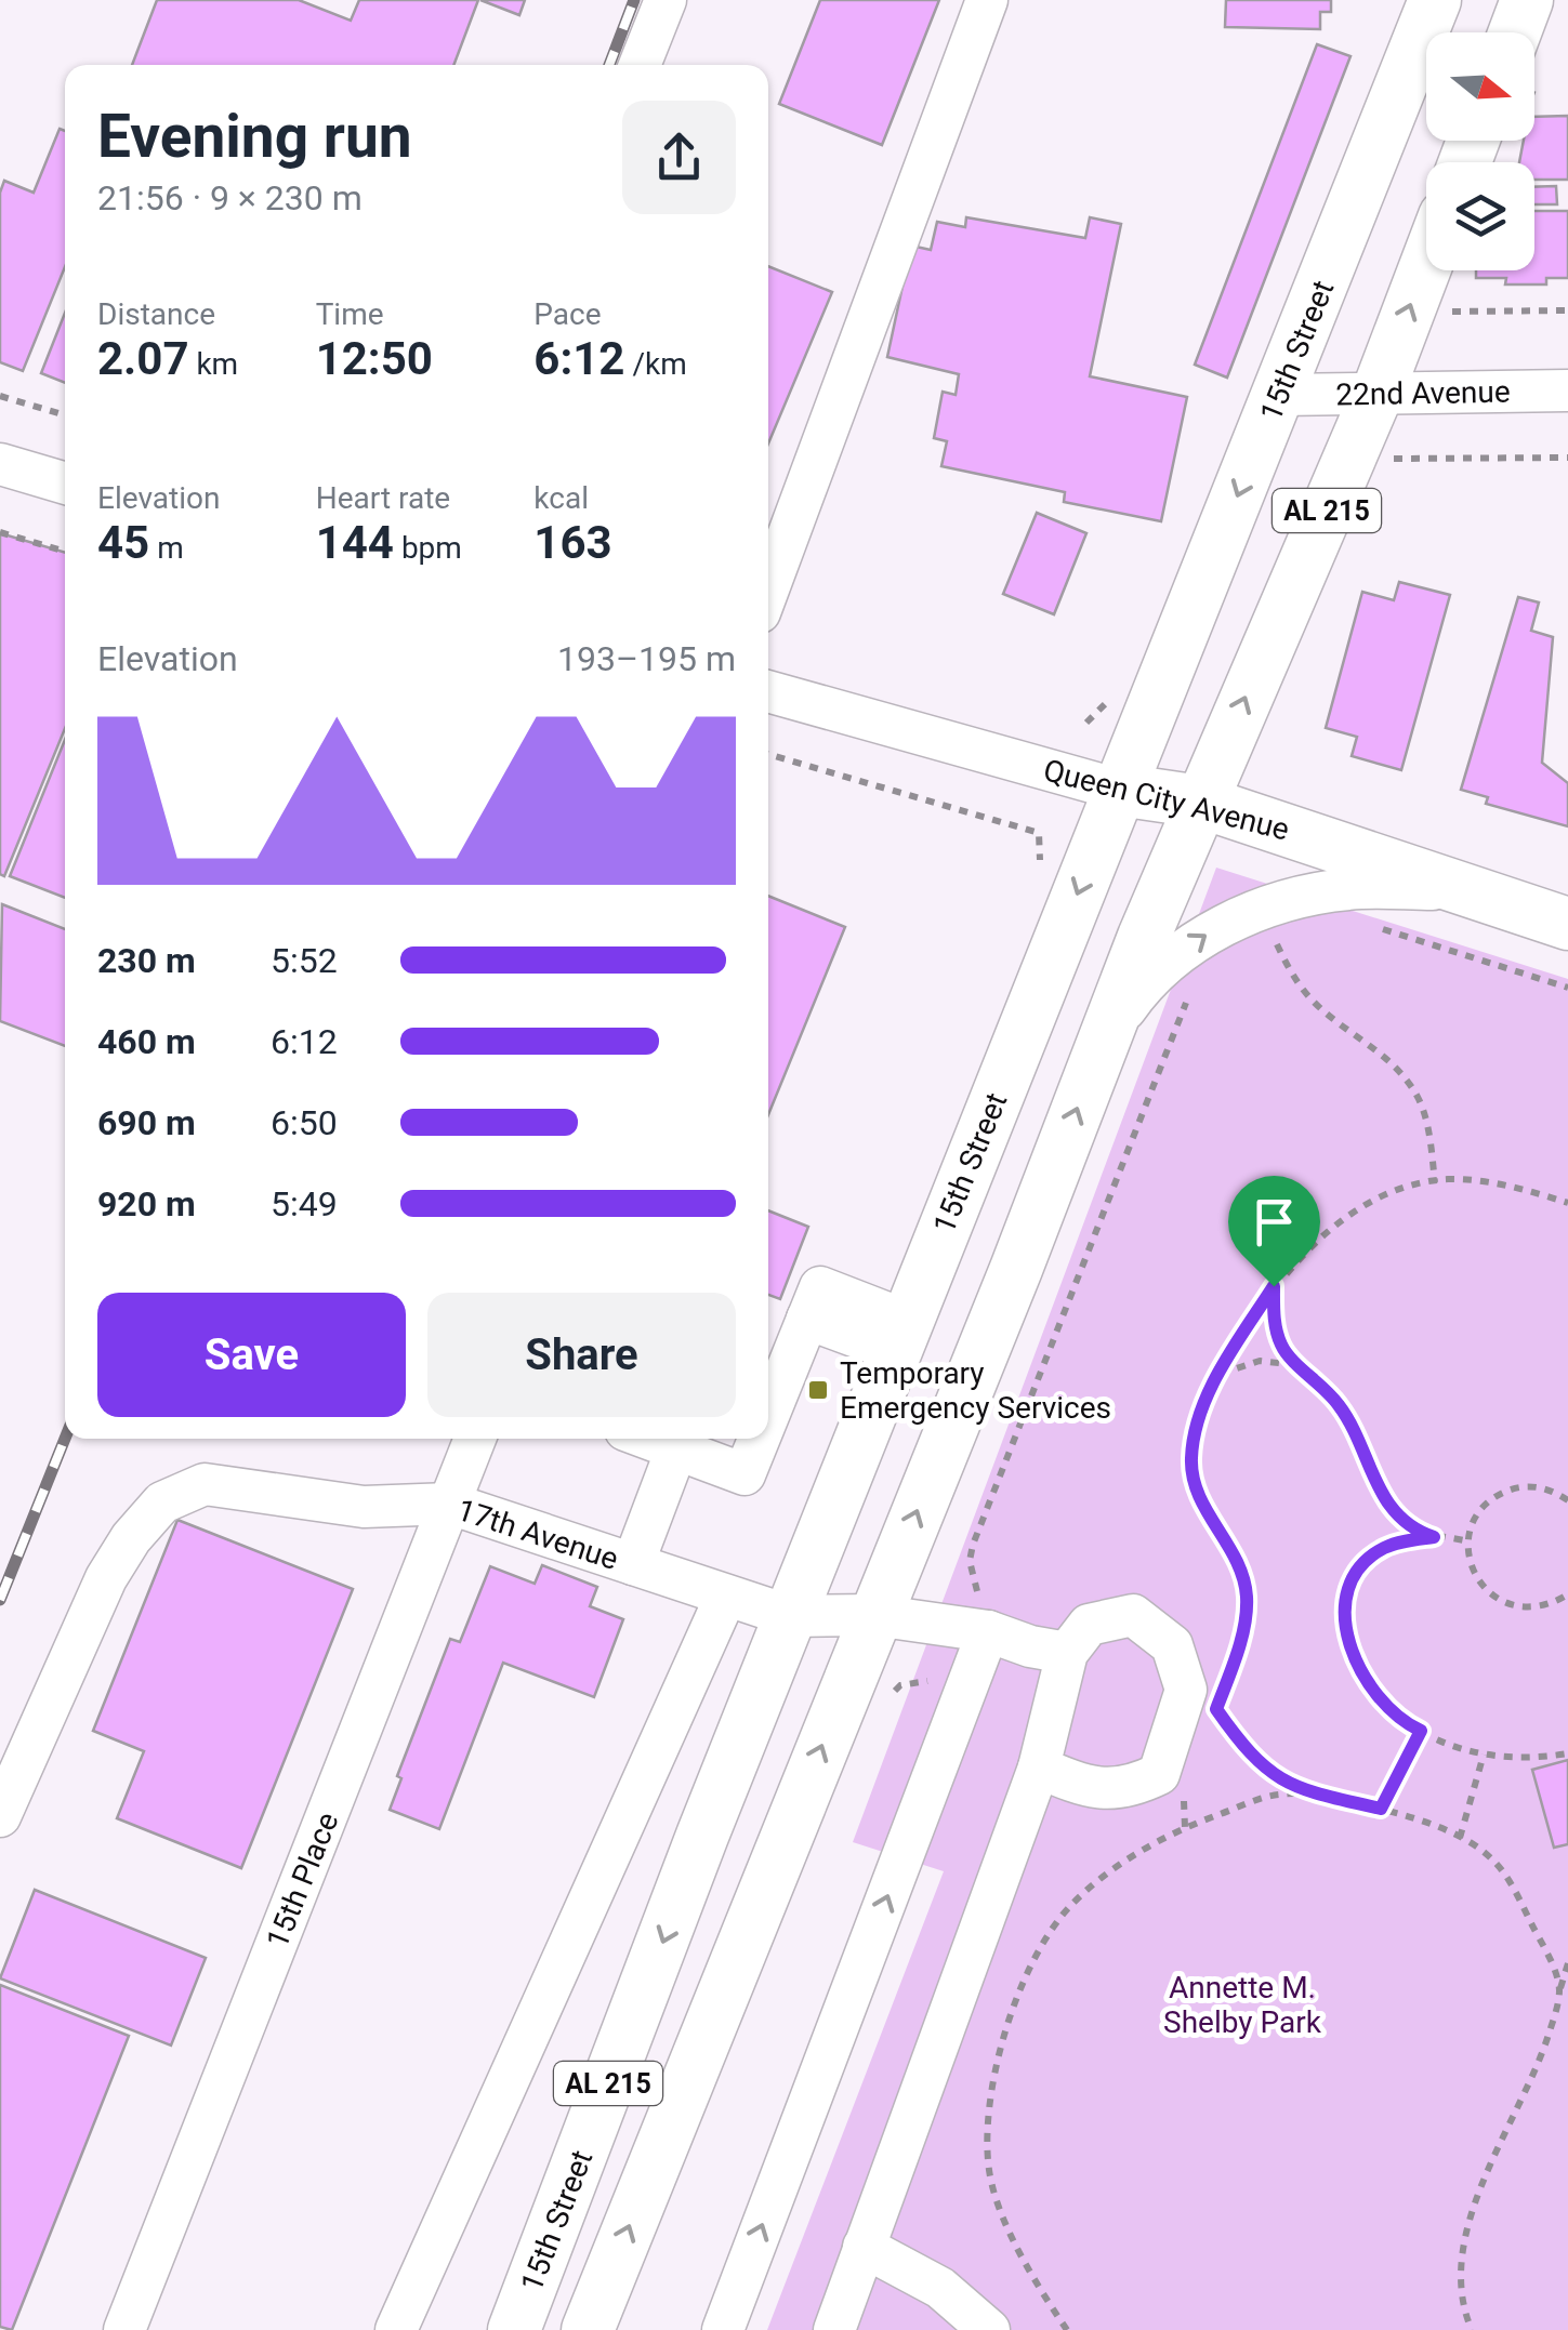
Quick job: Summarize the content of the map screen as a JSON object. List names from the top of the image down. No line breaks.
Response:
{"streets":{"main road":["15th Street","AL 215","Queen City Avenue"],"street":["22nd Avenue","17th Avenue","15th Place"]},"crossings":[["15th Street","22nd Avenue"],["15th Street","Queen City Avenue"],["15th Street","17th Avenue"],["22nd Avenue","AL 215"],["AL 215","Queen City Avenue"],["AL 215","17th Avenue"],["17th Avenue","15th Place"]],"parks":["Annette M. Shelby Park"],"places":{"transit":["Temporary Emergency Services"]},"north":"right","page":{"heading":["Evening run","21:56 · 9 × 230 m"],"stats":[["Distance","2.07 km"],["Time","12:50"],["Pace","6:12 /km"],["Elevation","45 m"],["Heart rate","144 bpm"],["kcal","163"]],"chart":["Elevation","193–195 m"],"list":[{"name":"230 m","note":"5:52"},{"name":"460 m","note":"6:12"},{"name":"690 m","note":"6:50"},{"name":"920 m","note":"5:49"}],"buttons":["Save","Share"]}}
